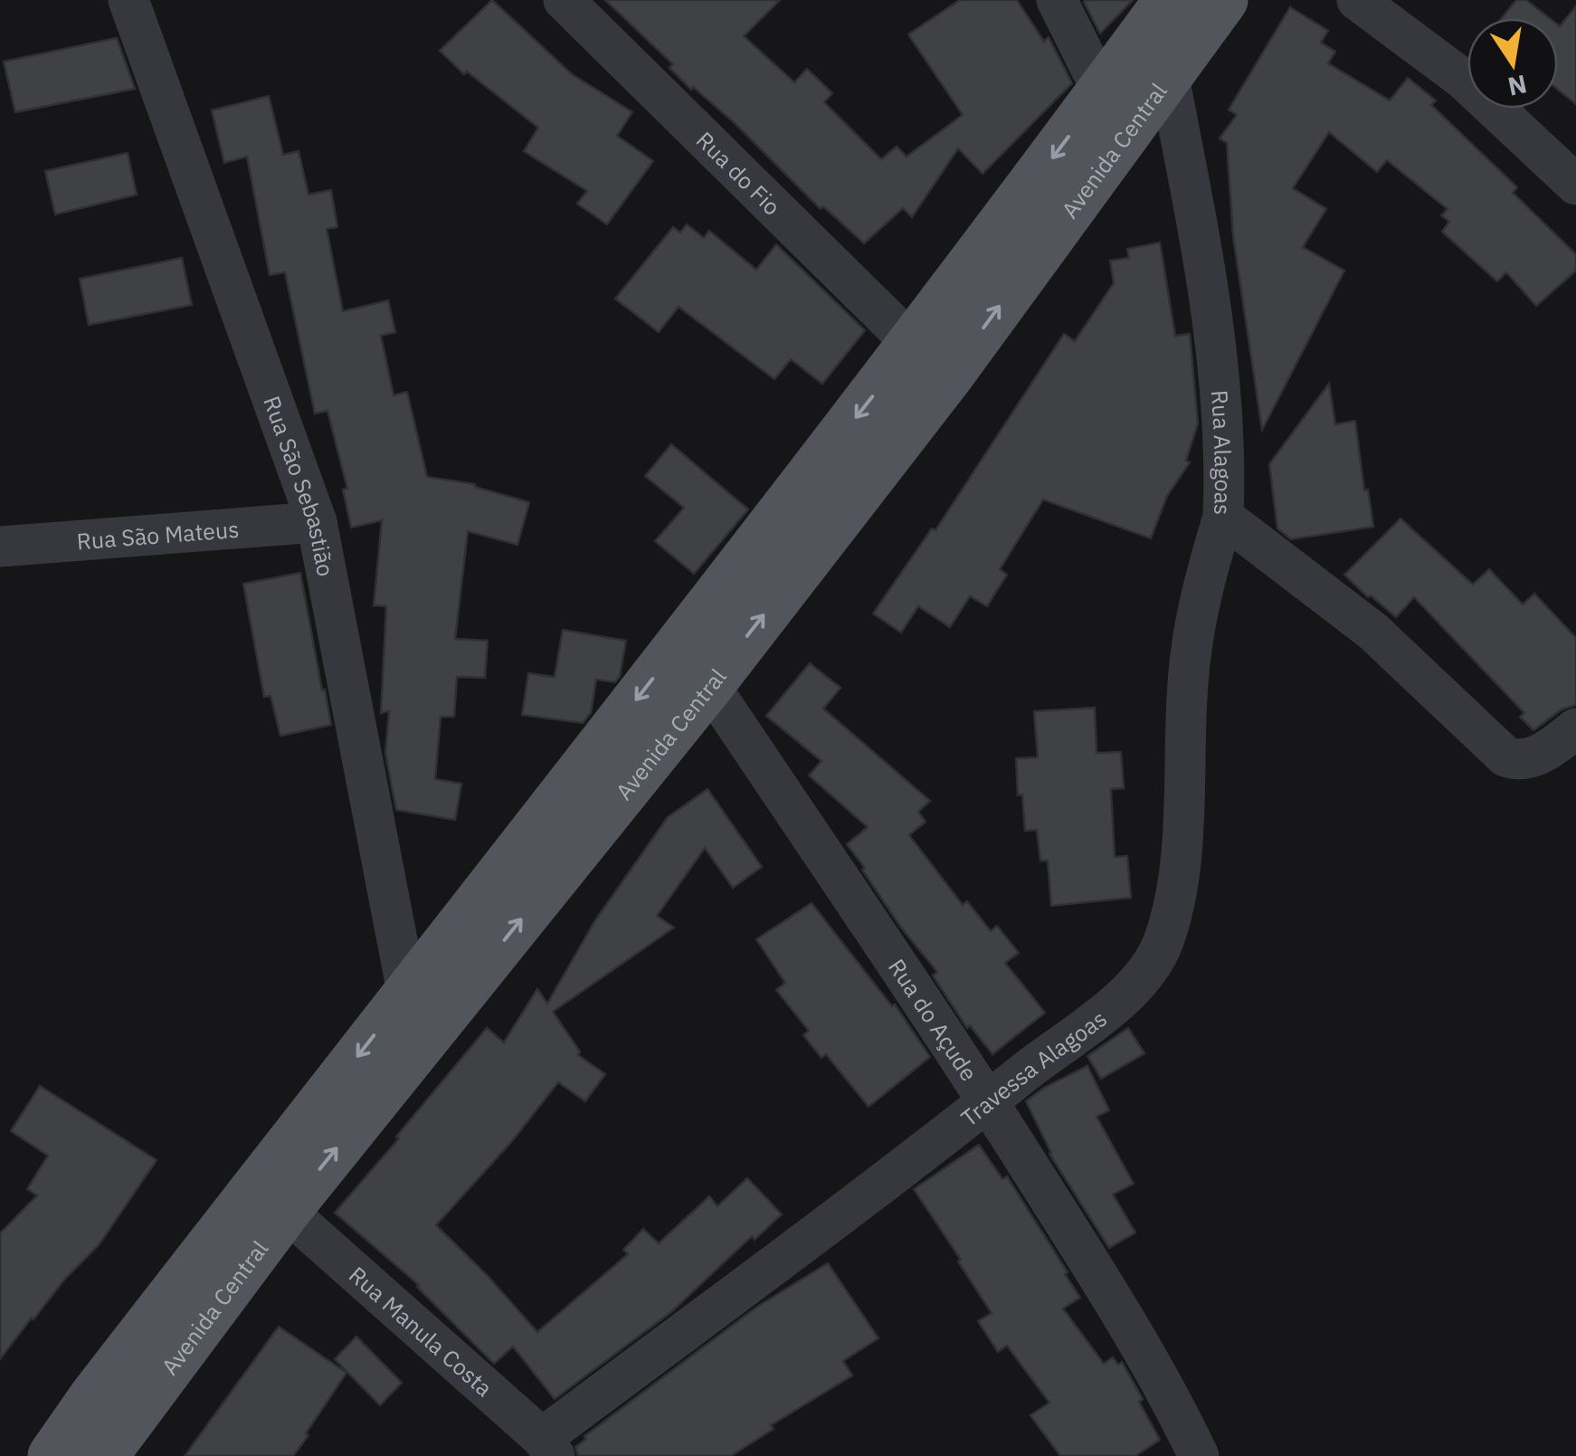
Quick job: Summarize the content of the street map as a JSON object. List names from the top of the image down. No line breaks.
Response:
{"streets":{"main road":["Avenida Central"],"street":["Rua do Fio","Rua Alagoas","Rua São Sebastião","Rua São Mateus","Rua do Açude","Travessa Alagoas","Rua Manula Costa"]},"crossings":[["Avenida Central","Rua do Fio"],["Avenida Central","Rua Alagoas"],["Avenida Central","Rua do Açude"],["Avenida Central","Rua Manula Costa"],["Rua Alagoas","Travessa Alagoas"],["Rua São Sebastião","Rua São Mateus"],["Rua do Açude","Travessa Alagoas"],["Travessa Alagoas","Rua Manula Costa"]],"north":"bottom"}
